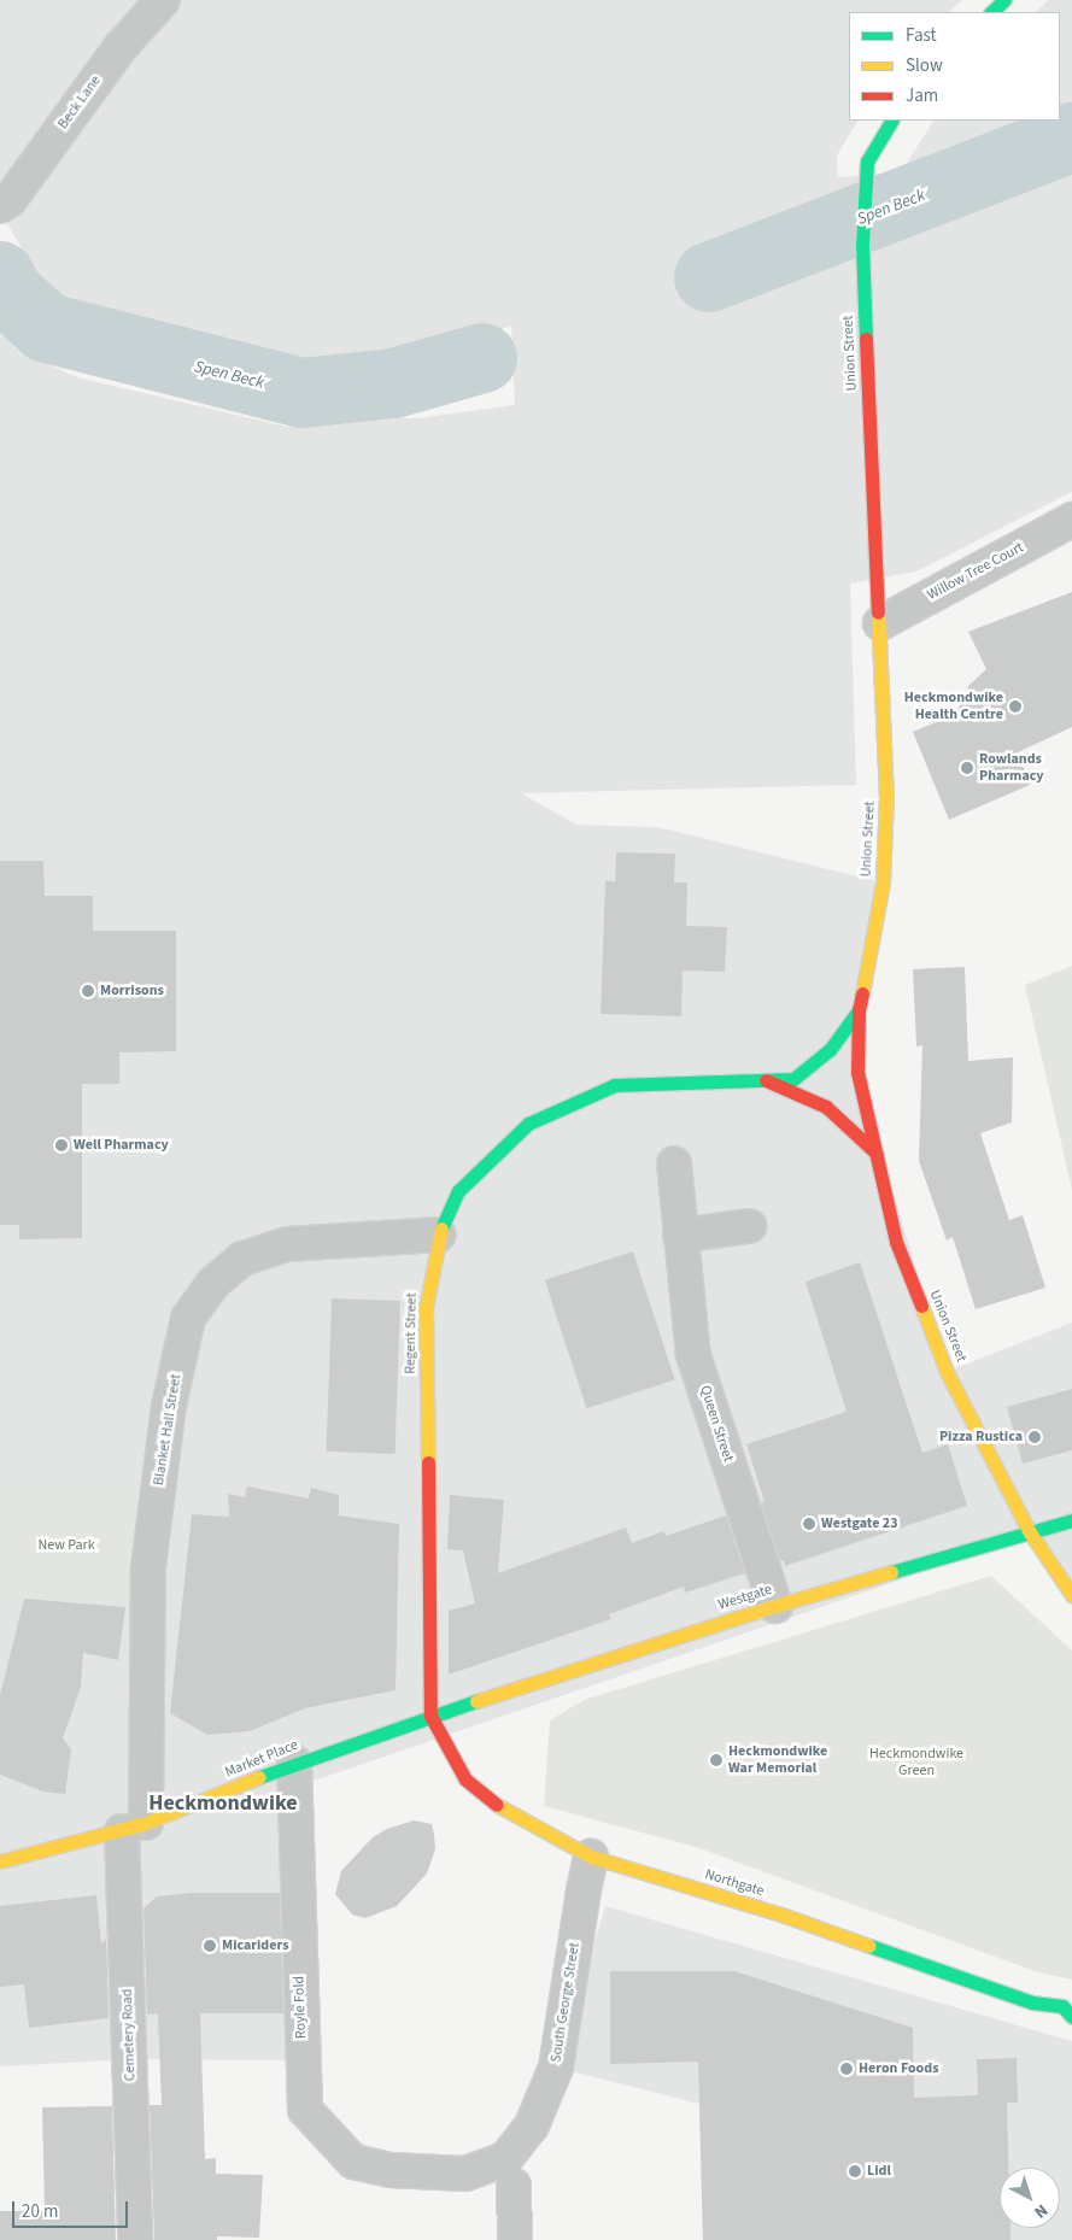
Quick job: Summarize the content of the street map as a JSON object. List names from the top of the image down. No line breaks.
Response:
{"streets":{"street":["Beck Lane","Union Street","Willow Tree Court","Regent Street","Queen Street","Blanket Hall Street","Westgate","Market Place","Northgate","South George Street","Royle Fold","Cemetery Road"]},"crossings":[["Union Street","Willow Tree Court"],["Union Street","Regent Street"],["Union Street","Westgate"],["Regent Street","Blanket Hall Street"],["Regent Street","Westgate"],["Regent Street","Market Place"],["Regent Street","Northgate"],["Queen Street","Westgate"],["Blanket Hall Street","Market Place"],["Blanket Hall Street","Cemetery Road"],["Westgate","Market Place"],["Westgate","Northgate"],["Market Place","Northgate"],["Market Place","Royle Fold"],["Market Place","Cemetery Road"],["Northgate","South George Street"],["South George Street","Royle Fold"]],"districts":["Heckmondwike"],"water":["Spen Beck"],"parks":["New Park","Heckmondwike Green"],"places":["Heckmondwike Health Centre","Rowlands Pharmacy","Morrisons","Well Pharmacy","Pizza Rustica","Westgate 23","Heckmondwike War Memorial","Micariders","Heron Foods","Lidl"],"legend":["Fast","Slow","Jam"],"scale_bar":"20 m","north":"bottom right"}
